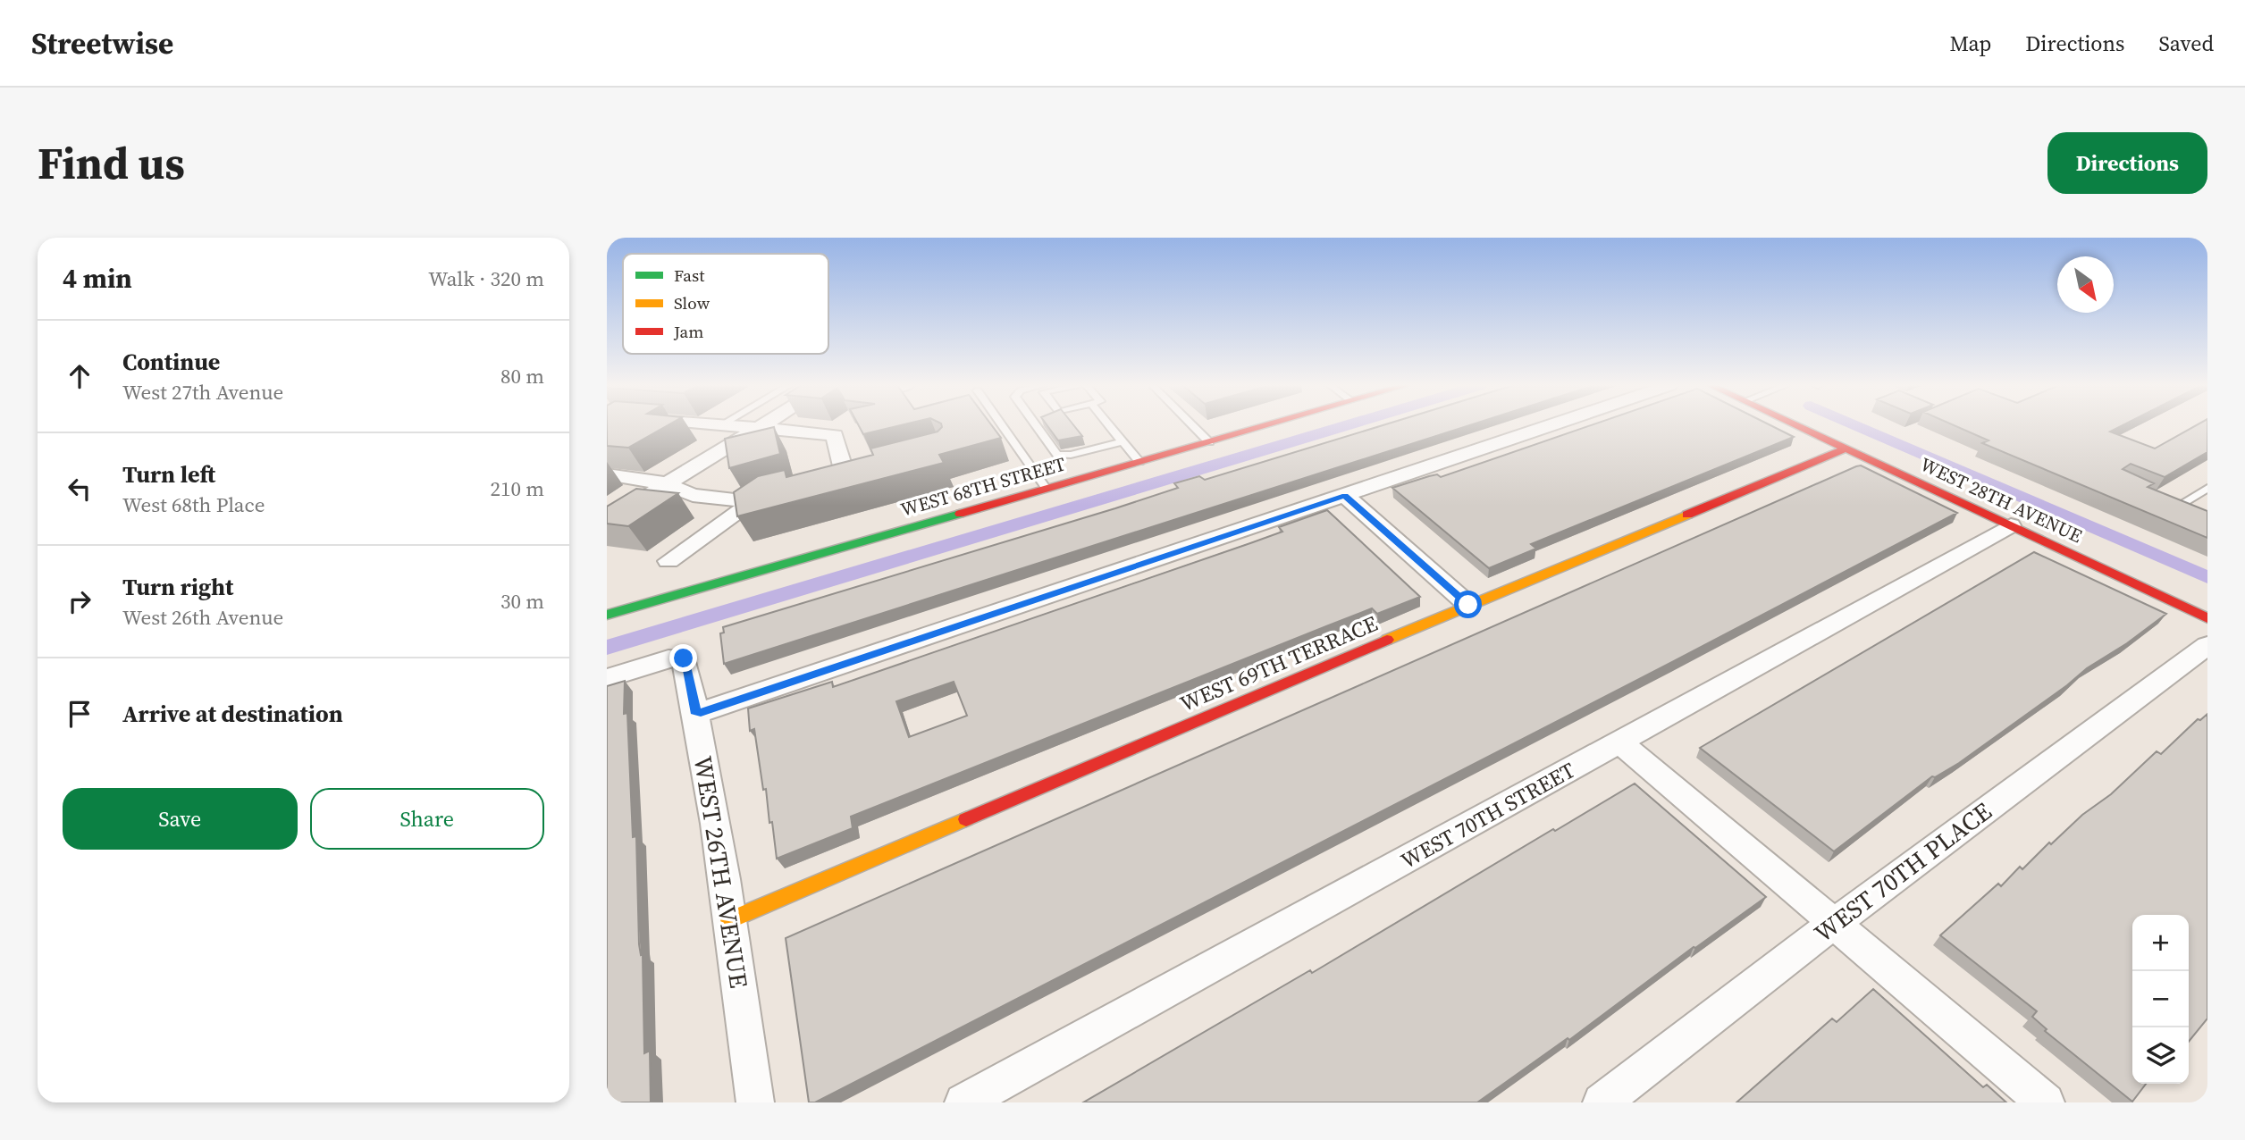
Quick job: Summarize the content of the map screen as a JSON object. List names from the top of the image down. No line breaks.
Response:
{"streets":{"main road":["WEST 68TH STREET","WEST 28TH AVENUE","WEST 69TH TERRACE"],"street":["WEST 70TH STREET","WEST 26TH AVENUE","WEST 70TH PLACE"]},"crossings":[["WEST 28TH AVENUE","WEST 69TH TERRACE"],["WEST 28TH AVENUE","WEST 70TH STREET"],["WEST 69TH TERRACE","WEST 26TH AVENUE"]],"legend":["Fast","Slow","Jam"],"north":"bottom right","page":{"header":"Streetwise","nav":["Map","Directions","Saved"],"buttons":["Directions",["Save","Share"]],"title":"Find us","heading":["4 min","Walk · 320 m"],"list":[["Continue","West 27th Avenue","80 m"],["Turn left","West 68th Place","210 m"],["Turn right","West 26th Avenue","30 m"],"Arrive at destination"],"map_buttons":["+","−"]}}
